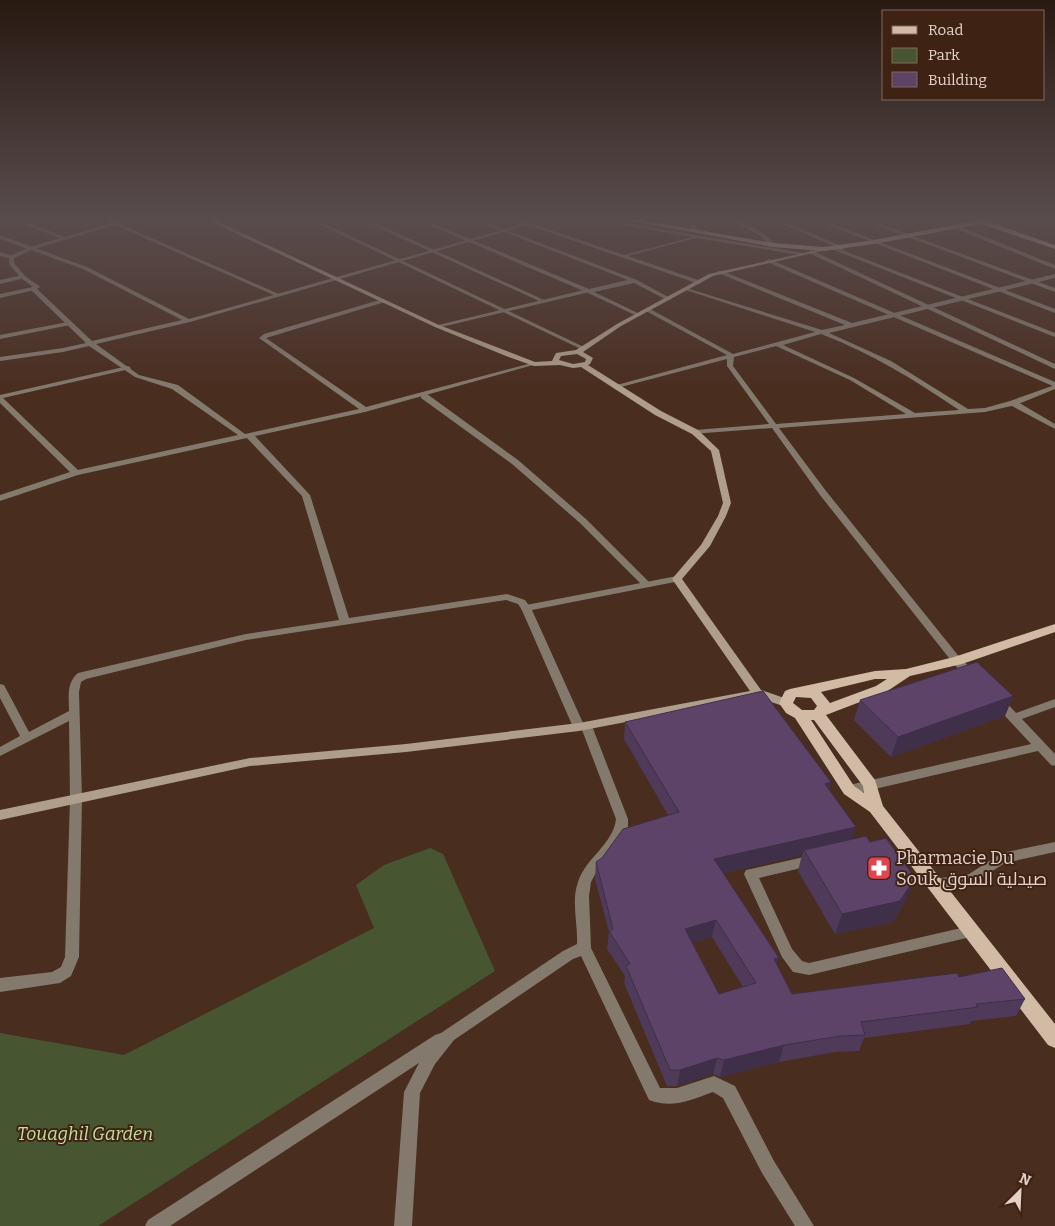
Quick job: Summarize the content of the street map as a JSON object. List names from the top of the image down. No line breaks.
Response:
{"parks":["Touaghil Garden"],"places":{"pharmacy":["Pharmacie Du Souk صيدلية السوق"]},"legend":["Road","Park","Building"],"north":"top right"}
